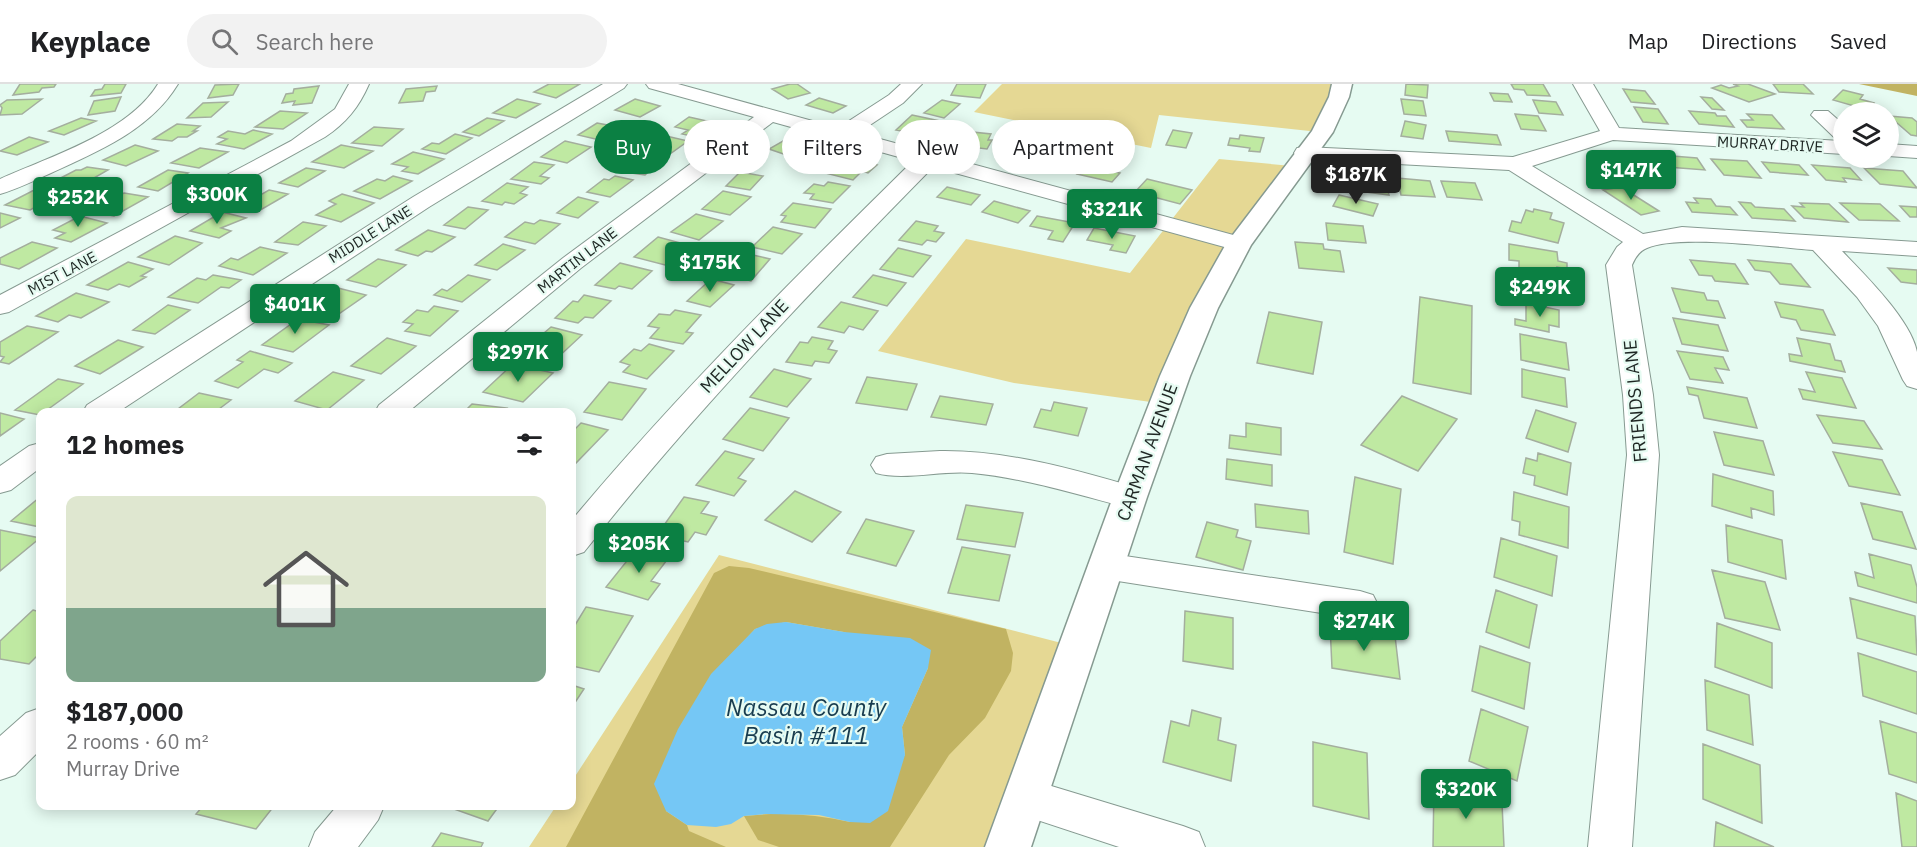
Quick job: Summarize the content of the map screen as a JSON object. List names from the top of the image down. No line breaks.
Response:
{"streets":{"main road":["CARMAN AVENUE"],"street":["MURRAY DRIVE","MIDDLE LANE","MARTIN LANE","MIST LANE","MELLOW LANE","FRIENDS LANE"]},"crossings":[["MURRAY DRIVE","CARMAN AVENUE"]],"water":["Nassau County Basin #111"],"page":{"header":"Keyplace","search":"Search here","nav":["Map","Directions","Saved"],"chip":["Buy","Rent","Filters","New","Apartment"],"price":["$147K","$187K","$300K","$252K","$321K","$175K","$249K","$401K","$297K","$205K","$274K","$320K"],"heading":"12 homes","list":[{"name":"$187,000","note":"2 rooms · 60 m² · Murray Drive"}]}}
